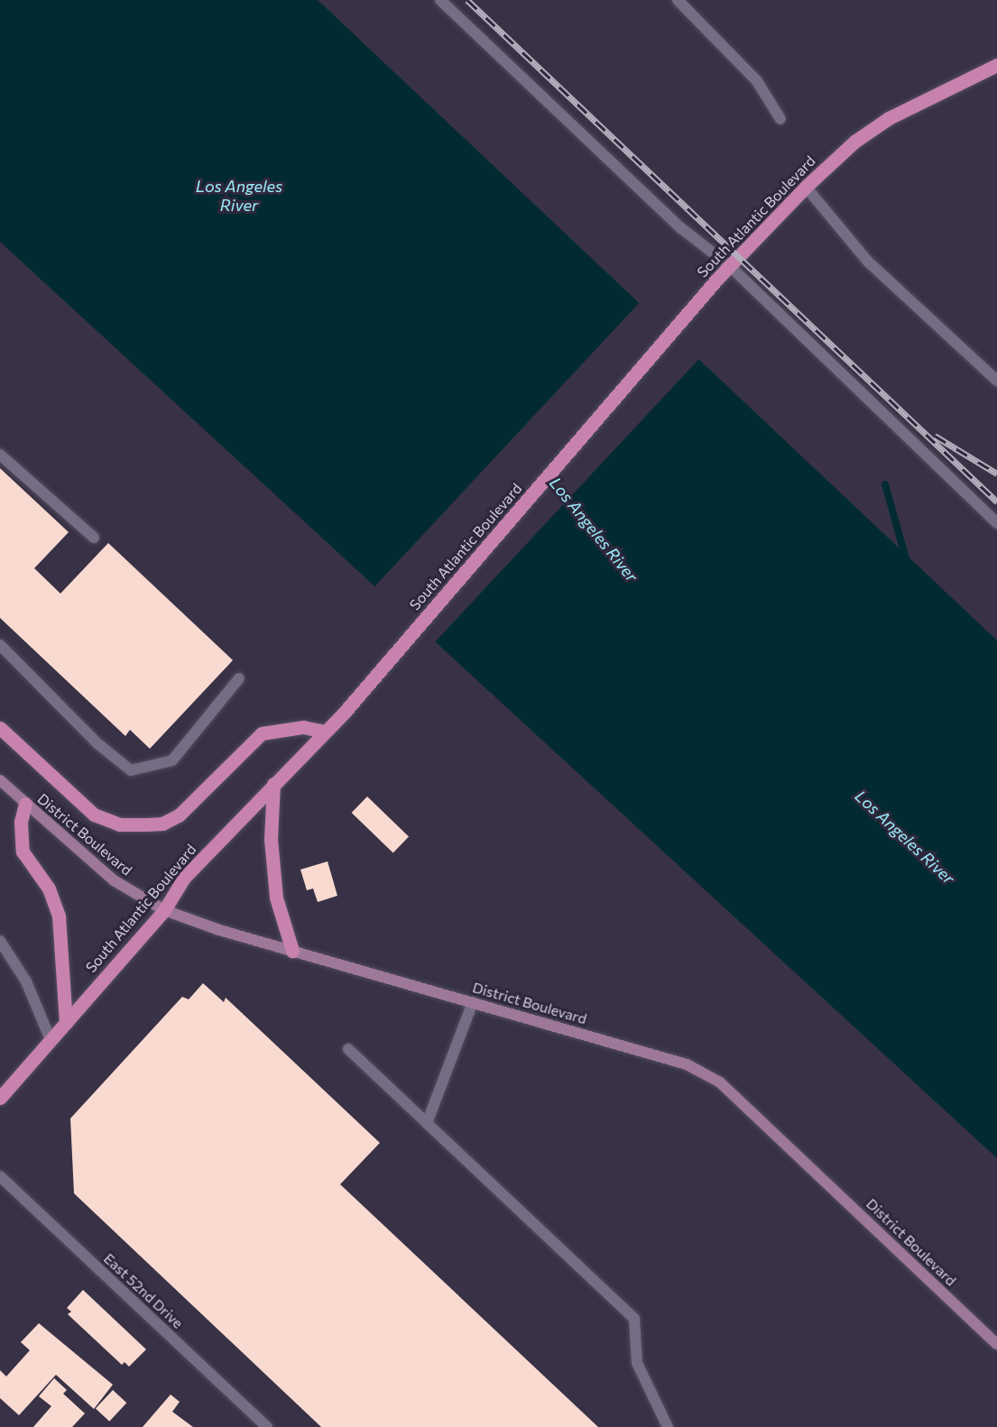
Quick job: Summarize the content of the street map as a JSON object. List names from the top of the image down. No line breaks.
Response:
{"streets":{"main road":["South Atlantic Boulevard"],"street":["District Boulevard","East 52nd Drive"]},"crossings":[["South Atlantic Boulevard","District Boulevard"]],"water":["Los Angeles River"]}
